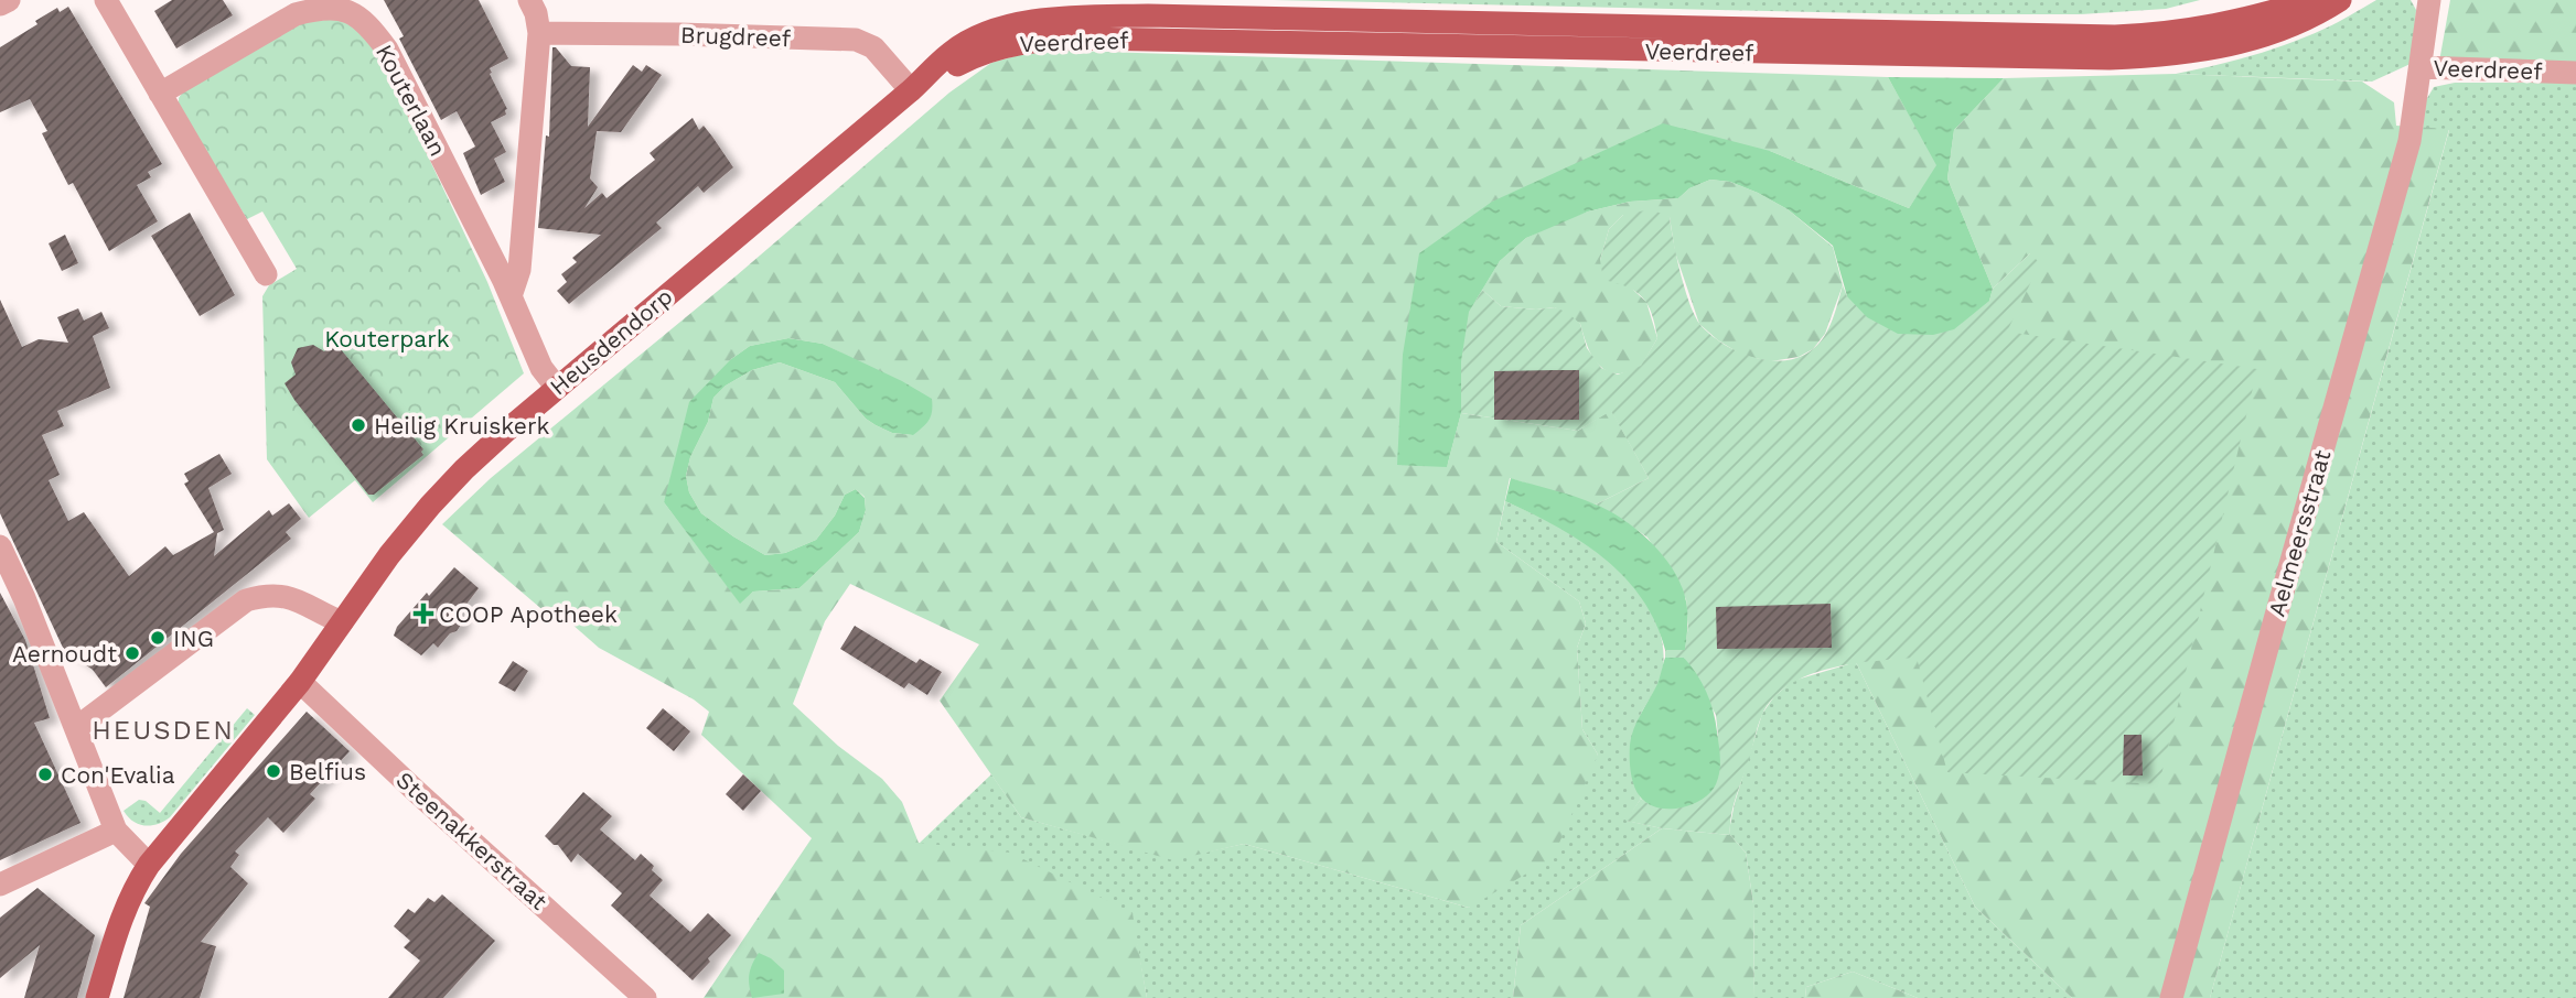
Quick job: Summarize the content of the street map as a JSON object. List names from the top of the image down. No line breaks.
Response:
{"streets":{"main road":["Veerdreef","Heusdendorp"],"street":["Brugdreef","Kouterlaan","Aelmeersstraat","Steenakkerstraat"]},"crossings":[["Brugdreef","Veerdreef"],["Brugdreef","Heusdendorp"],["Veerdreef","Heusdendorp"],["Veerdreef","Aelmeersstraat"],["Kouterlaan","Heusdendorp"],["Heusdendorp","Steenakkerstraat"]],"districts":["HEUSDEN"],"parks":["Kouterpark"],"places":{"other":["Heilig Kruiskerk","ING","Aernoudt","Belfius","Con'Evalia"],"health":["COOP Apotheek"]}}
